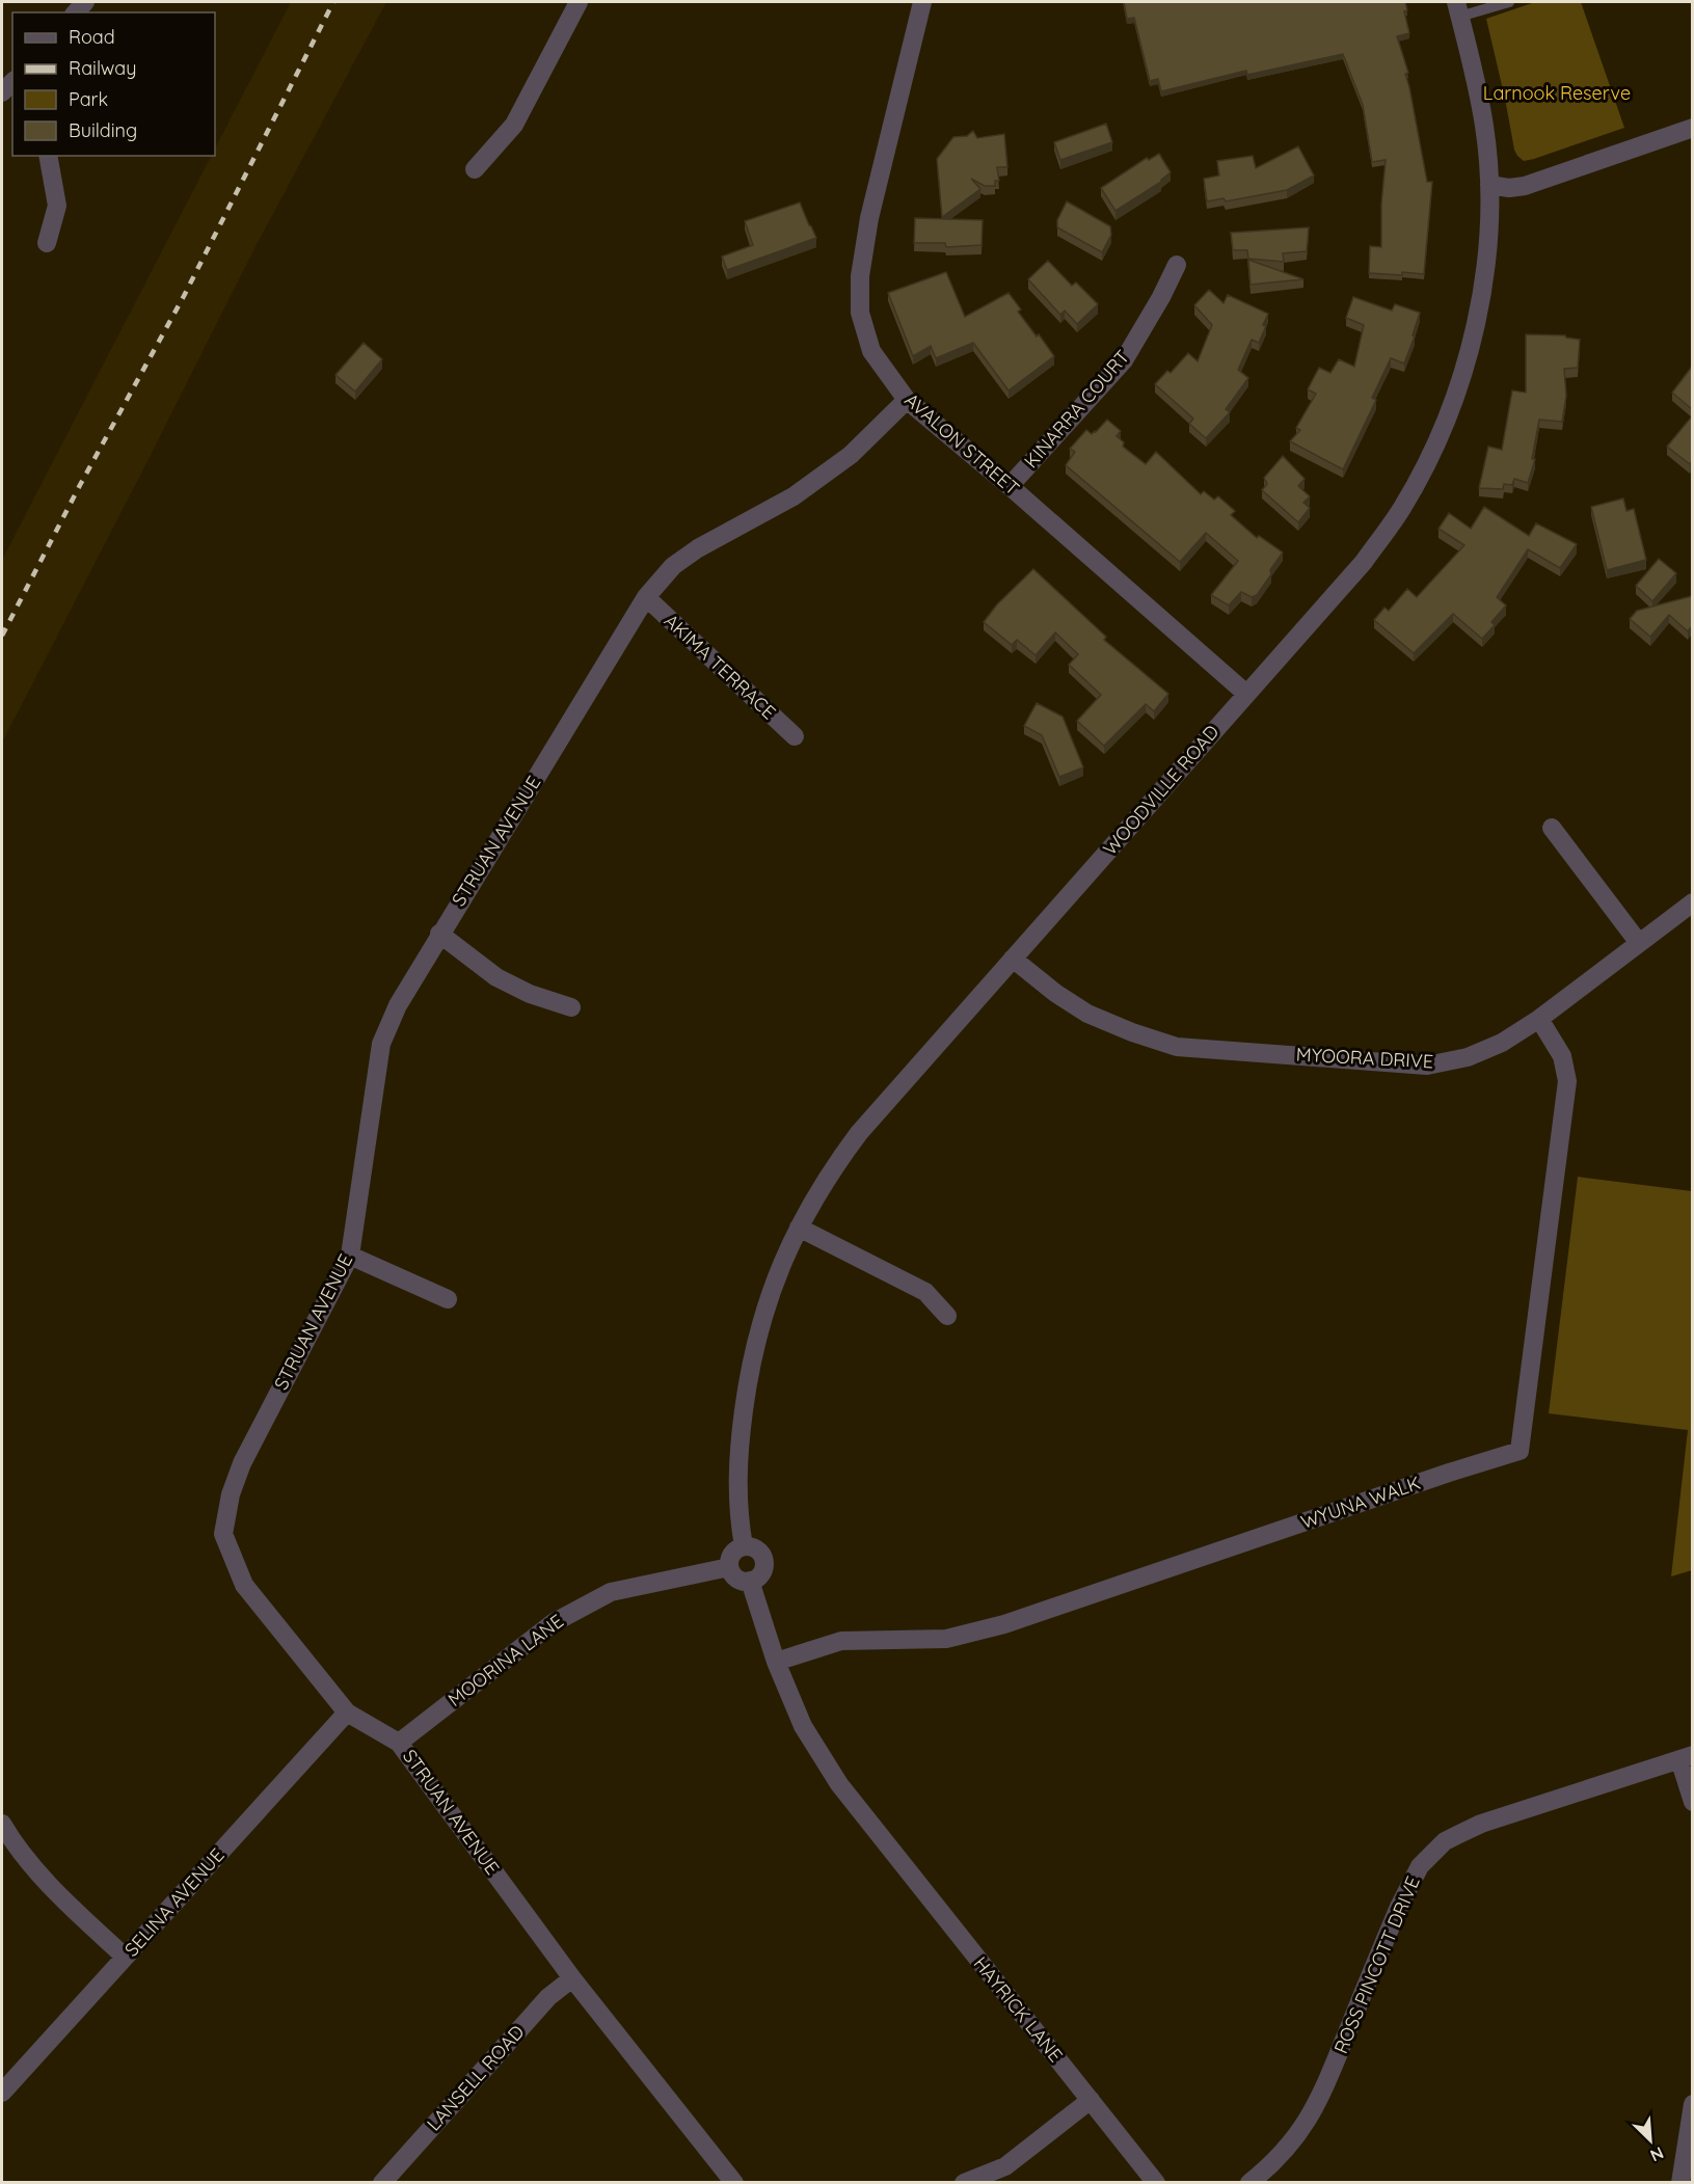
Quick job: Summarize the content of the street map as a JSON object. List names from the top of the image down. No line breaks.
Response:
{"streets":{"street":["KINARRA COURT","AVALON STREET","AKIMA TERRACE","WOODVILLE ROAD","STRUAN AVENUE","MYOORA DRIVE","WYUNA WALK","MOORINA LANE","SELINA AVENUE","ROSS PINCOTT DRIVE","HAYRICK LANE","LANSELL ROAD"]},"crossings":[["KINARRA COURT","AVALON STREET"],["AVALON STREET","WOODVILLE ROAD"],["AVALON STREET","STRUAN AVENUE"],["AKIMA TERRACE","STRUAN AVENUE"],["WOODVILLE ROAD","MYOORA DRIVE"],["WOODVILLE ROAD","MOORINA LANE"],["STRUAN AVENUE","MOORINA LANE"],["STRUAN AVENUE","SELINA AVENUE"],["STRUAN AVENUE","LANSELL ROAD"],["MYOORA DRIVE","WYUNA WALK"],["WYUNA WALK","HAYRICK LANE"]],"parks":["Larnook Reserve"],"legend":["Road","Railway","Park","Building"],"north":"bottom right"}
